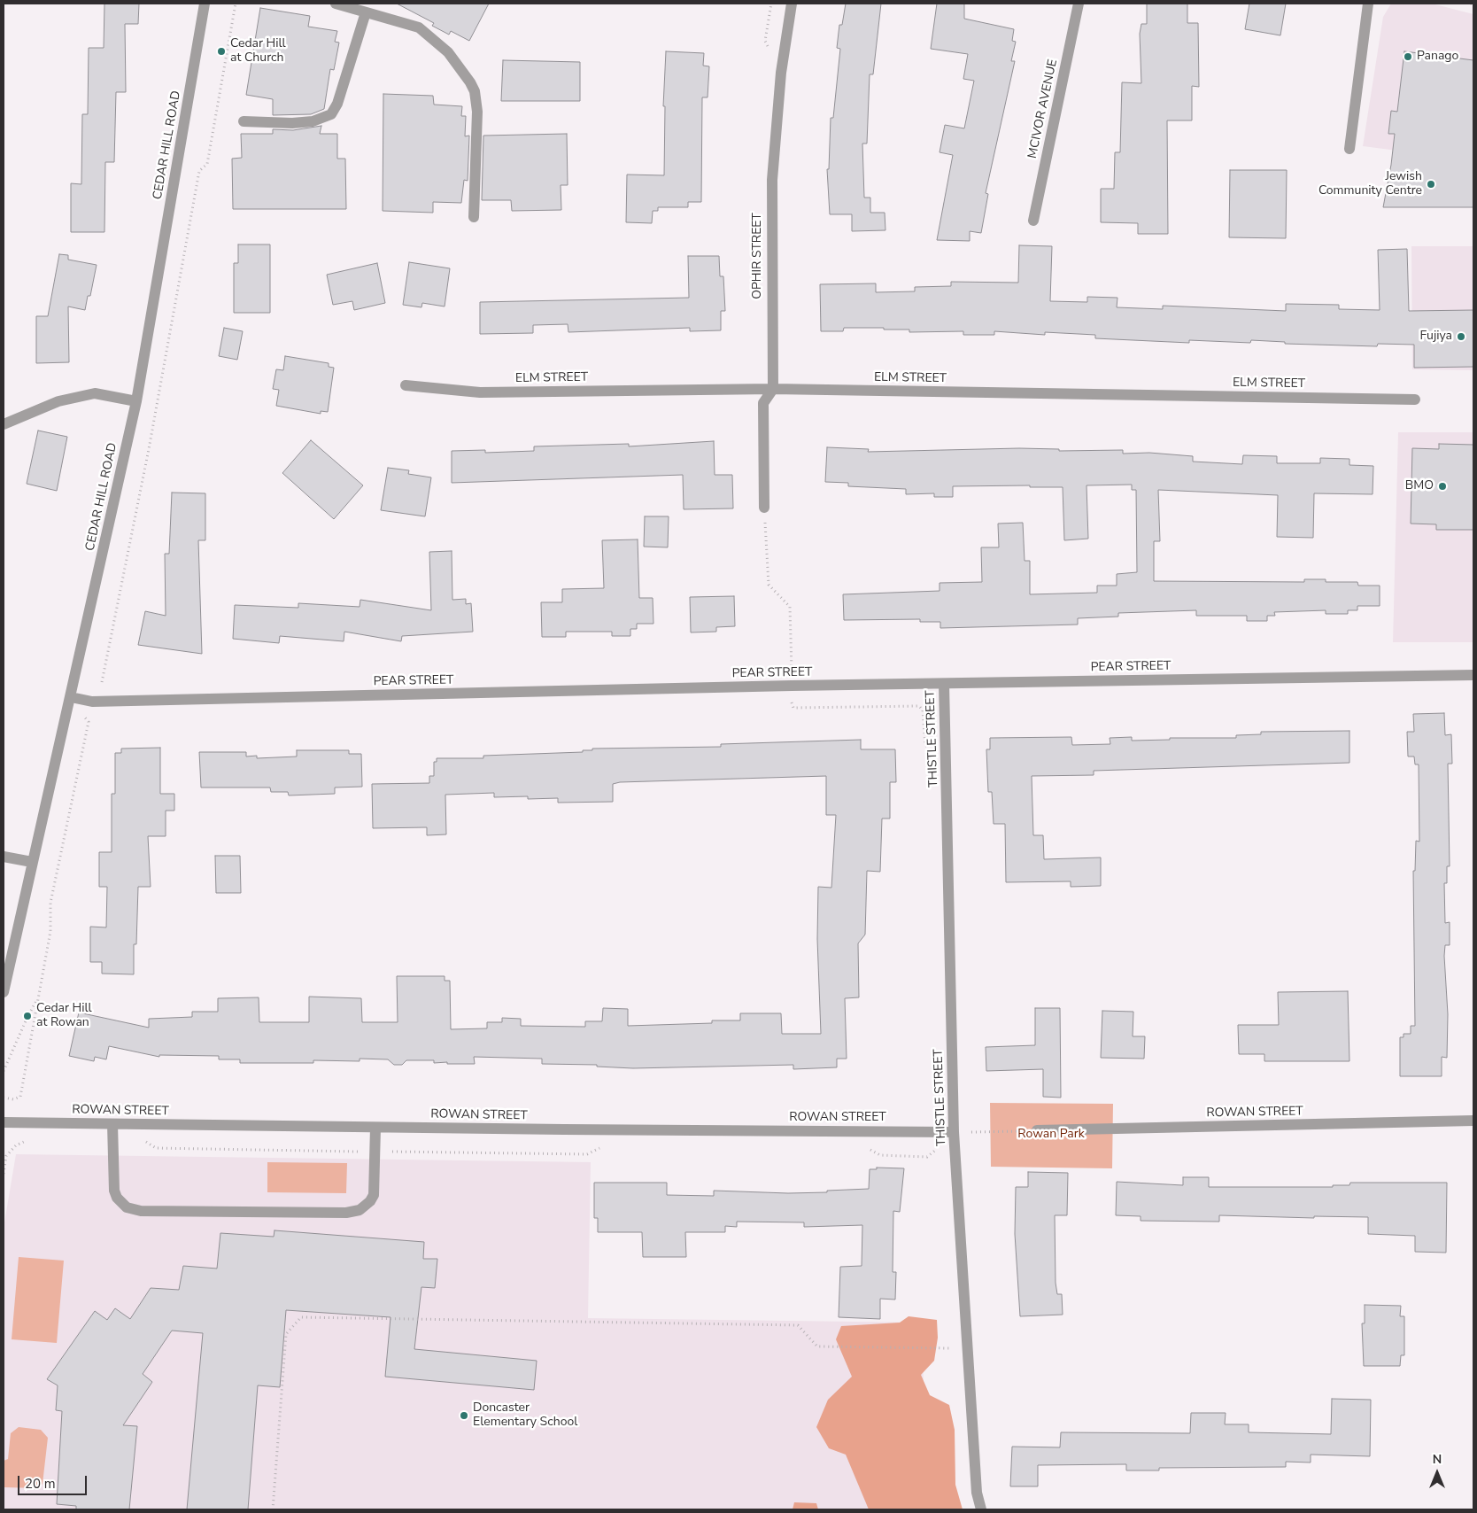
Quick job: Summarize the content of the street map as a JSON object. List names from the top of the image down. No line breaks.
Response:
{"streets":{"street":["MCIVOR AVENUE","CEDAR HILL ROAD","OPHIR STREET","ELM STREET","PEAR STREET","THISTLE STREET","ROWAN STREET"]},"crossings":[["CEDAR HILL ROAD","PEAR STREET"],["OPHIR STREET","ELM STREET"],["PEAR STREET","THISTLE STREET"],["THISTLE STREET","ROWAN STREET"]],"parks":["Rowan Park"],"places":["Cedar Hill at Church","Panago","Jewish Community Centre","Fujiya","BMO","Cedar Hill at Rowan","Doncaster Elementary School"],"scale_bar":"20 m","north":"top"}
